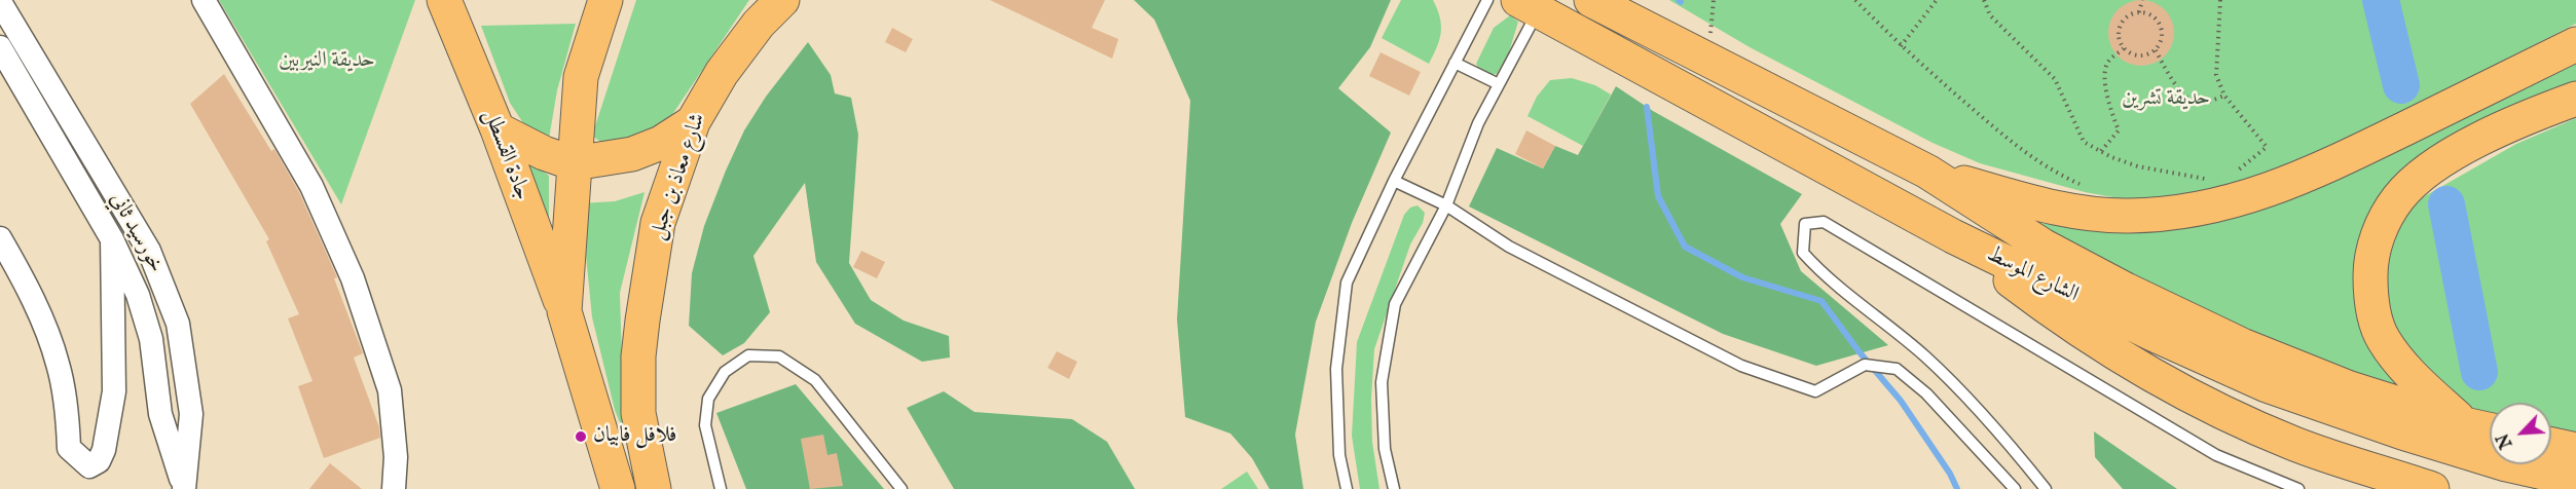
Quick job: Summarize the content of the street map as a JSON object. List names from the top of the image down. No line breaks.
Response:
{"streets":{"main road":["جادة القسطل","شارع معاذ بن جبل","الشارع الموسط"],"street":["خورسيد ثاني"]},"parks":["حديقة النيربين","حديقة تشرين"],"places":["فلافل فابيان"],"north":"bottom left"}
